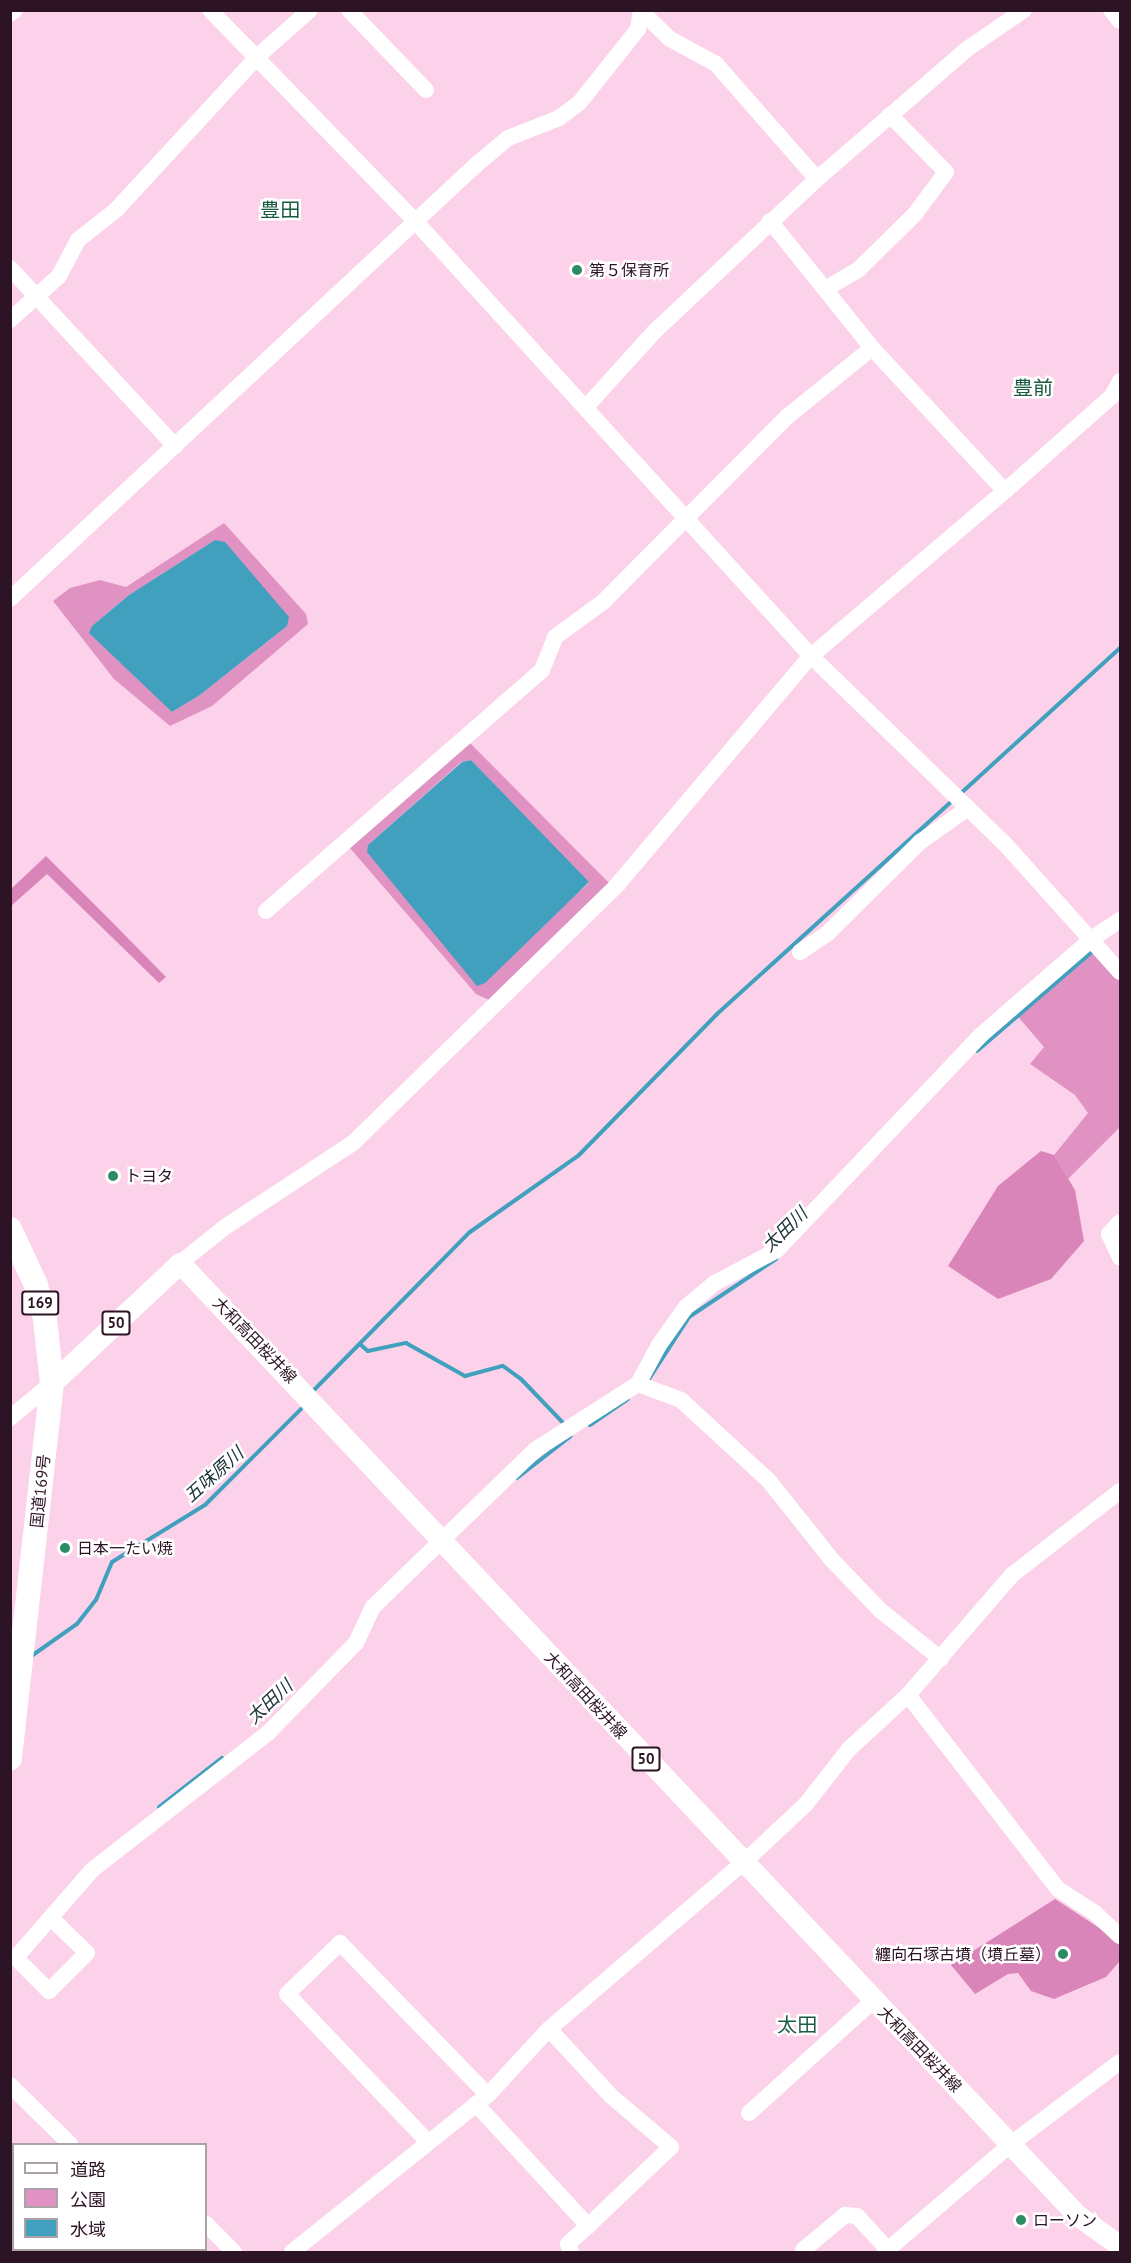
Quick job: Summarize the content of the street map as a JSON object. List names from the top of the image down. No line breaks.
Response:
{"streets":{"highway":["169","国道169号"],"main road":["50","大和高田桜井線"]},"crossings":[["50","大和高田桜井線"],["50","国道169号"]],"districts":["豊田","豊前","太田"],"water":["太田川","五味原川"],"places":["第５保育所","トヨタ","日本一たい焼","纏向石塚古墳（墳丘墓）","ローソン"],"legend":["道路","公園","水域"]}
